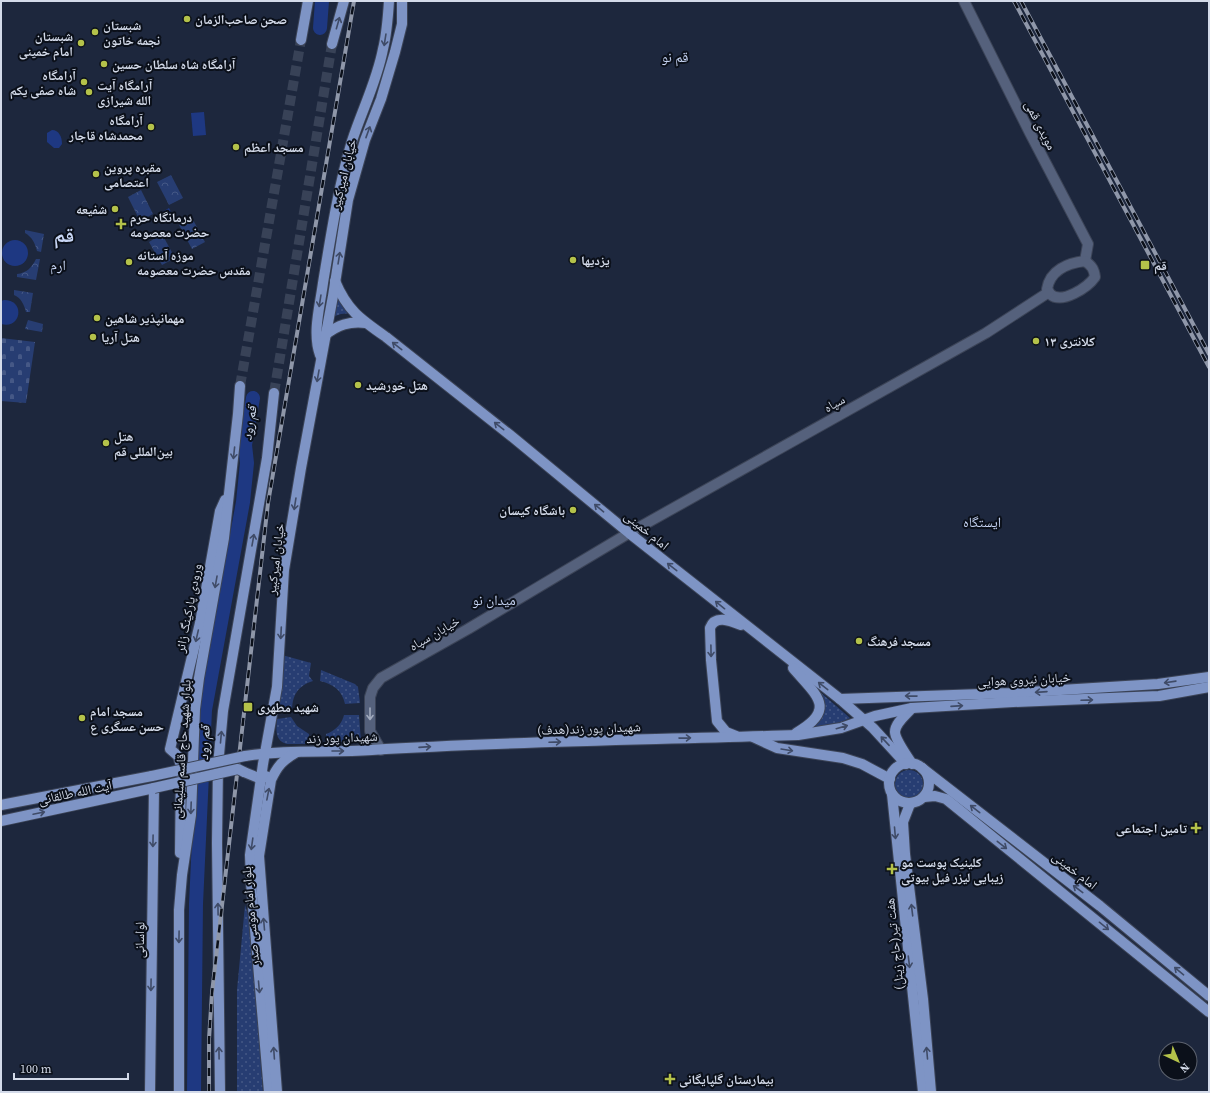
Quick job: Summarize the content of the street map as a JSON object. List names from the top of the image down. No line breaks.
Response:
{"streets":{"main road":["خیابان امیرکبیر","امام خمینی","ورودی پارکینگ زائر","خیابان نیروی هوایی","شهیدان پور زند(هدف)","شهیدان پور زند","بلوار شهید حاج قاسم سلیمانی","آیت الله طالقانی","بلوار امام موسی صدر","لواسانی","هفت تیر(حاج زینل)"],"street":["مویدی قمی","سپاه","خیابان سپاه"]},"crossings":[["خیابان امیرکبیر","امام خمینی"],["خیابان امیرکبیر","شهیدان پور زند"],["خیابان امیرکبیر","بلوار امام موسی صدر"],["سپاه","امام خمینی"],["سپاه","خیابان سپاه"],["امام خمینی","خیابان سپاه"],["امام خمینی","خیابان نیروی هوایی"],["امام خمینی","هفت تیر(حاج زینل)"],["ورودی پارکینگ زائر","بلوار شهید حاج قاسم سلیمانی"],["خیابان سپاه","شهیدان پور زند(هدف)"],["خیابان سپاه","شهیدان پور زند"],["شهیدان پور زند(هدف)","شهیدان پور زند"],["شهیدان پور زند","آیت الله طالقانی"],["شهیدان پور زند","بلوار امام موسی صدر"],["آیت الله طالقانی","بلوار امام موسی صدر"],["آیت الله طالقانی","لواسانی"]],"one_way":["خیابان سپاه","شهیدان پور زند(هدف)","شهیدان پور زند"],"districts":["قم نو","قم","ارم","ایستگاه","میدان نو"],"water":["قم رود"],"places":{"other":["صحن صاحب‌الزمان","شبستان نجمه خاتون","شبستان امام خمینی","آرامگاه شاه سلطان حسین","آرامگاه شاه صفی یکم","آرامگاه آیت الله شیرازی","آرامگاه محمدشاه قاجار","مسجد اعظم","مقبره پروین اعتصامی","شفیعه","یزدیها","موزه آستانه مقدس حضرت معصومه","مهمانپذیر شاهین","هتل آریا","کلانتری ۱۳","هتل خورشید","هتل بین‌المللی قم","باشگاه کیسان","مسجد فرهنگ","مسجد امام حسن عسگری ع"],"health":["درمانگاه حرم حضرت معصومه","تامین اجتماعی","کلینیک پوست مو زیبایی لیزر فیل بیوتی","بیمارستان گلپایگانی"],"transit":["قم","شهید مطهری"]},"scale_bar":"100 m","north":"bottom right"}
